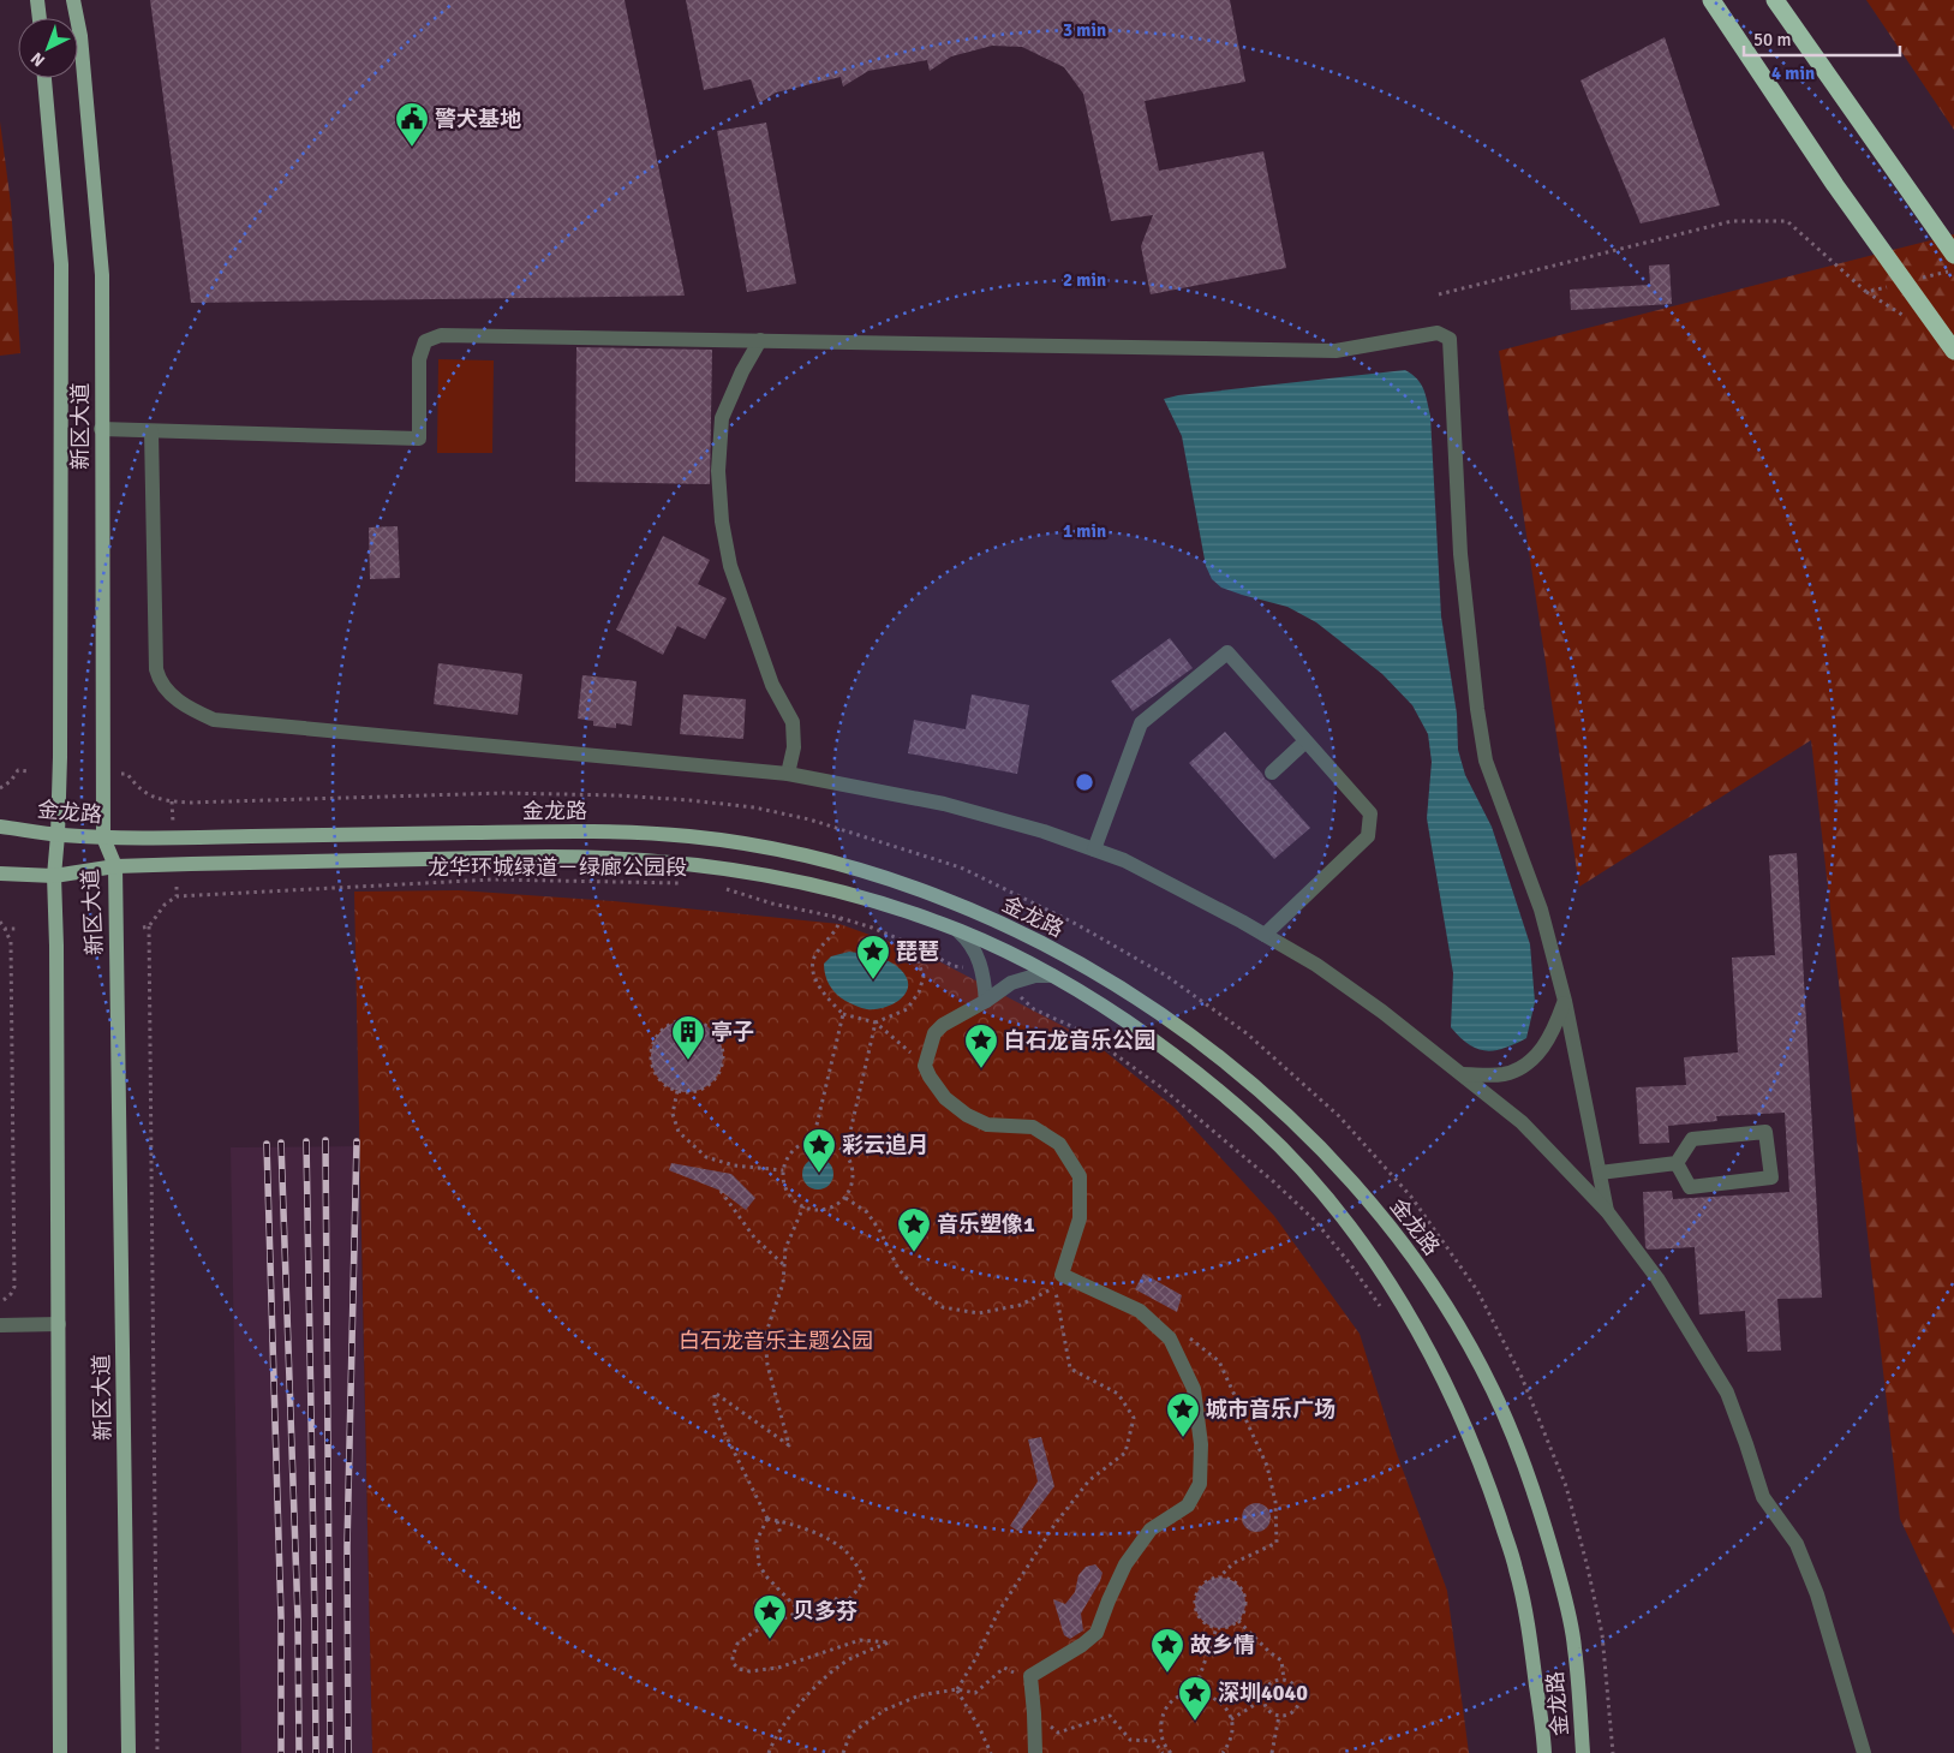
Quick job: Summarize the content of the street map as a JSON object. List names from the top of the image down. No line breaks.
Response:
{"streets":{"main road":["新区大道","金龙路"],"path":["龙华环城绿道－绿廊公园段"]},"crossings":[["新区大道","金龙路"]],"parks":["白石龙音乐主题公园"],"places":{"public building":["警犬基地"],"place":["琵琶","白石龙音乐公园","彩云追月","音乐塑像1","城市音乐广场","贝多芬","故乡情","深圳4040"],"building":["亭子"]},"scale_bar":"50 m","north":"bottom left","rings":["3 min","4 min","2 min","1 min"]}
